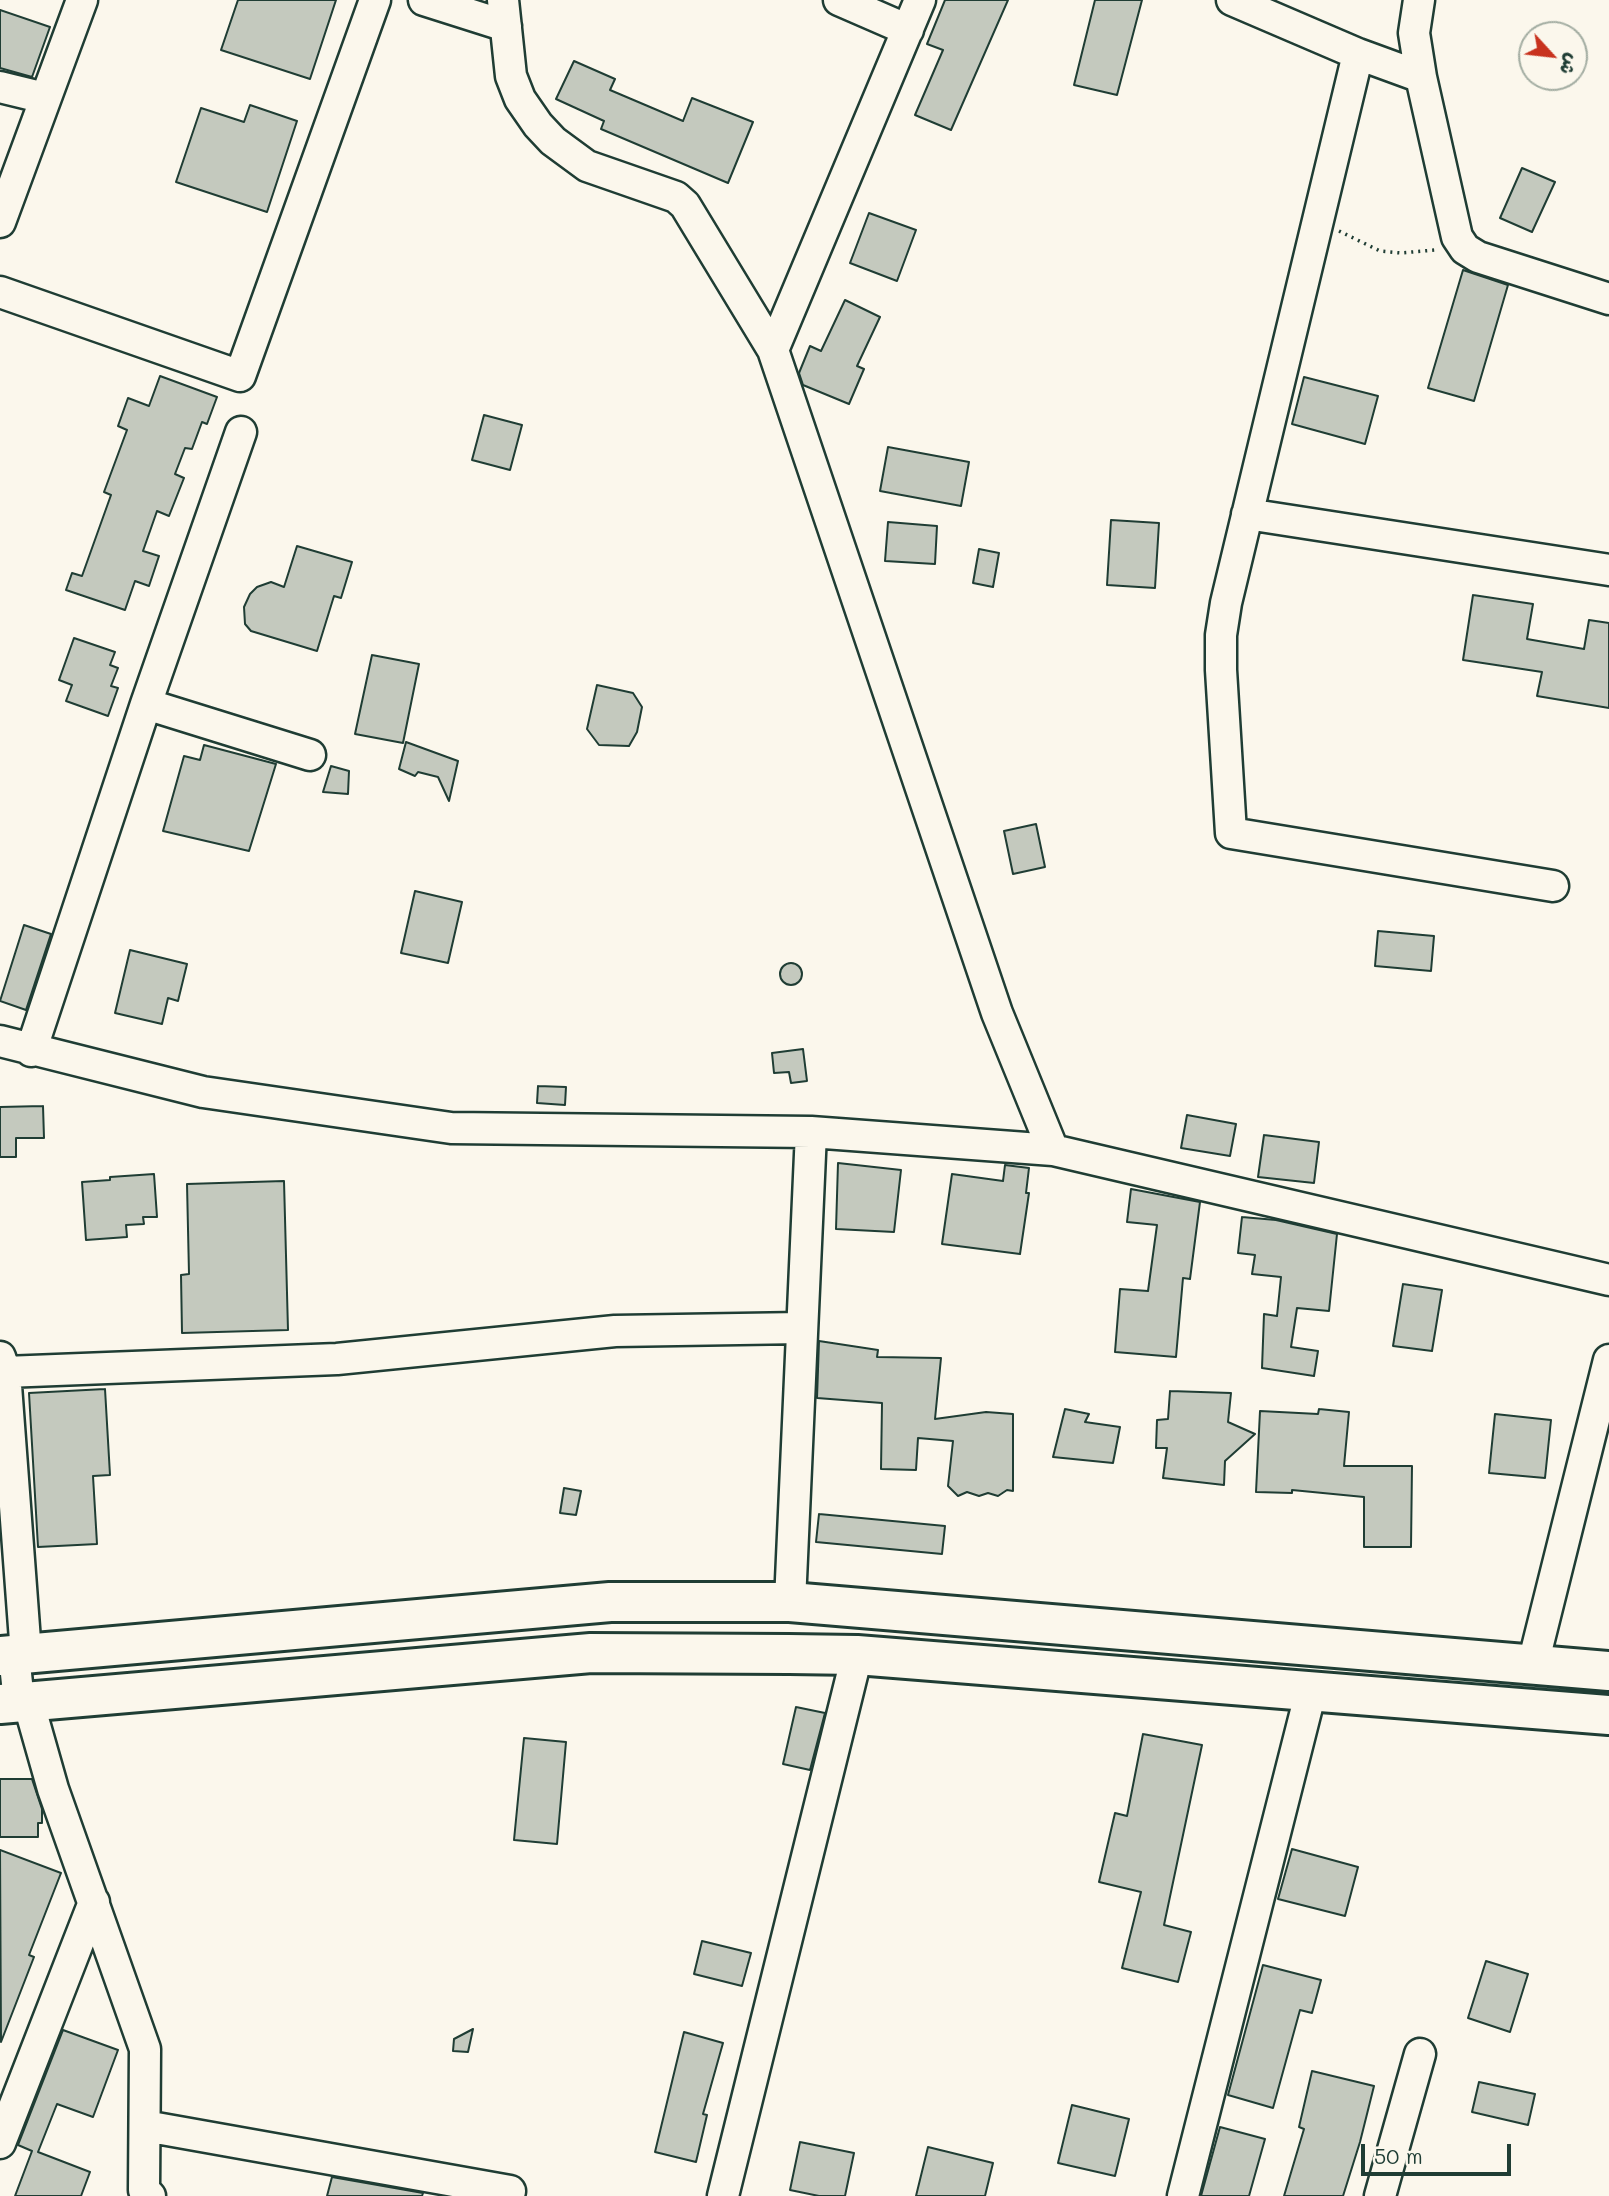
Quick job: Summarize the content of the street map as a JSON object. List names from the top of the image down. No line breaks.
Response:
{"scale_bar":"50 m","north":"bottom right"}
